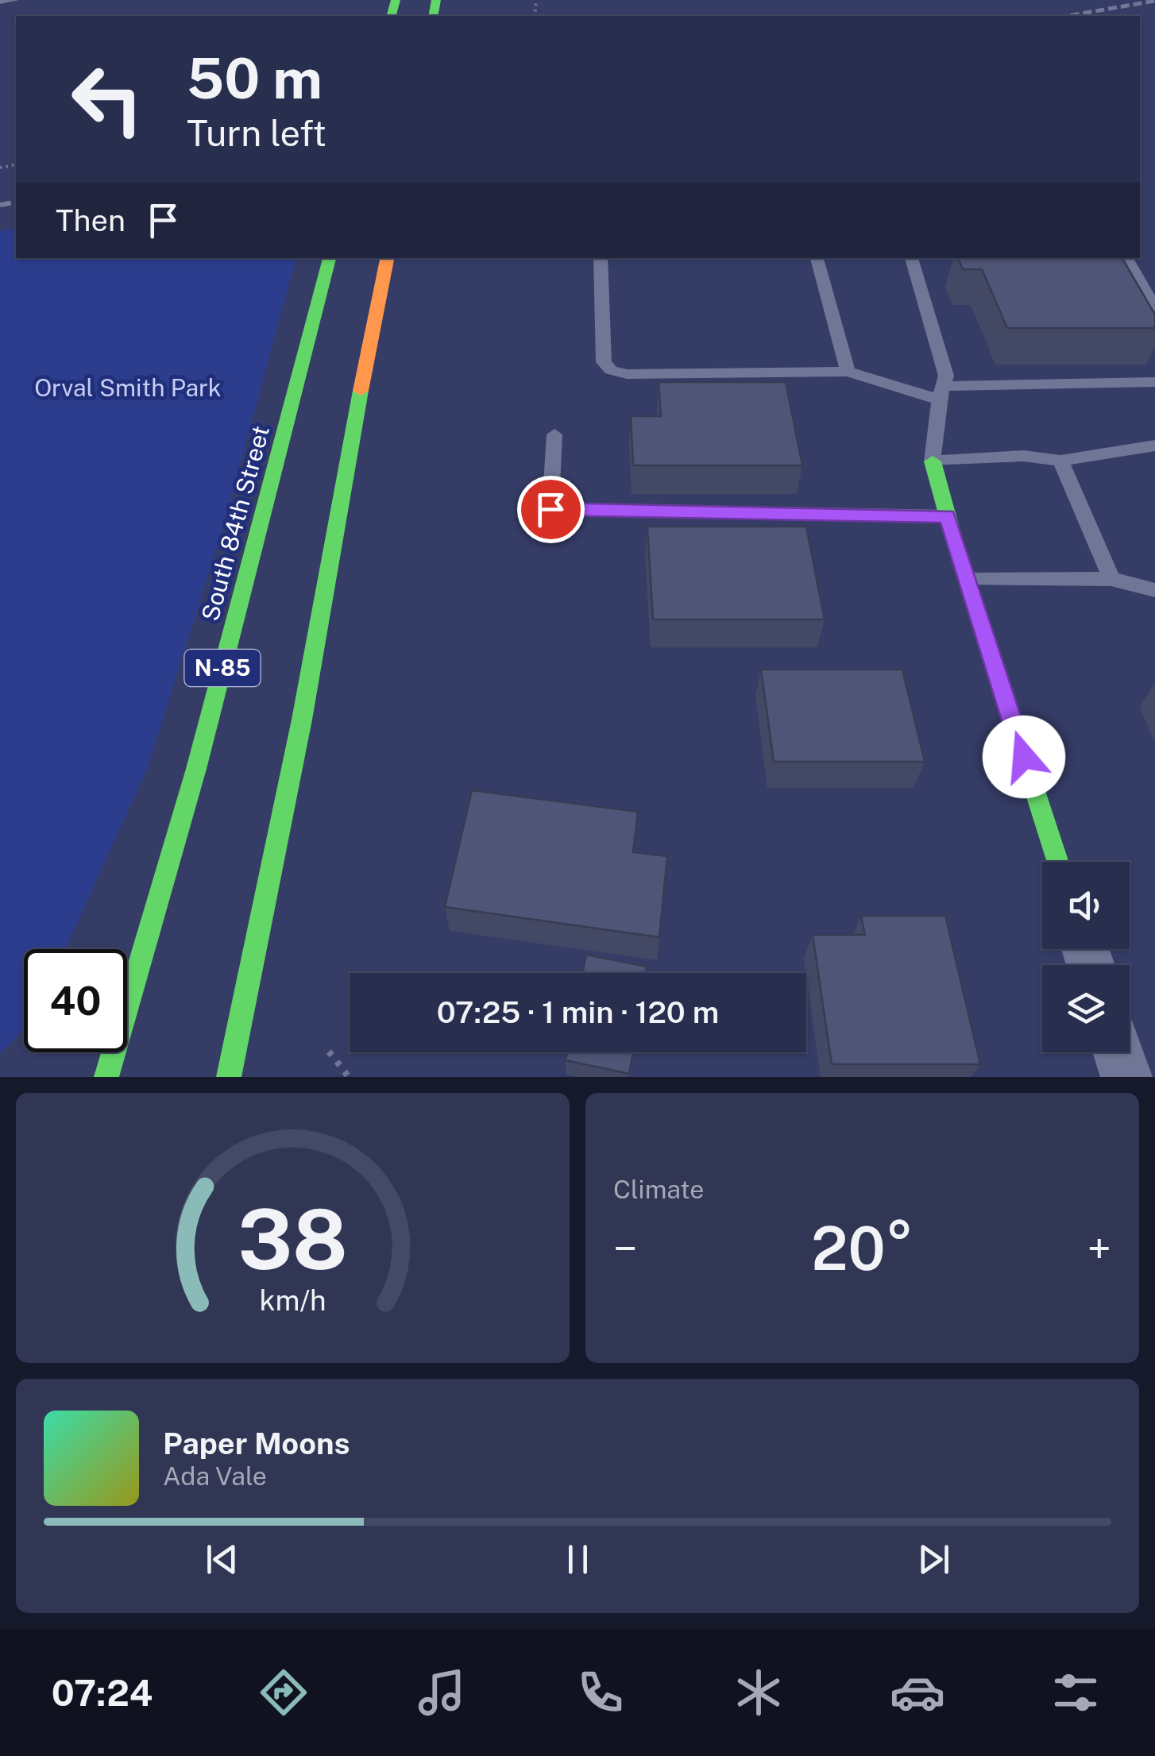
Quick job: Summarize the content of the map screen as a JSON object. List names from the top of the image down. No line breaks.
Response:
{"streets":{"main road":["South 84th Street","N-85"]},"parks":["Orval Smith Park"],"page":{"turn":["50 m","Turn left"],"then":"Then","limit":"40","trip":"07:25 · 1 min · 120 m","tile":"Climate","heat":["−","20°","+"],"song":["Paper Moons","Ada Vale"],"tabs":"07:24","gauge":["38","km/h"]}}
